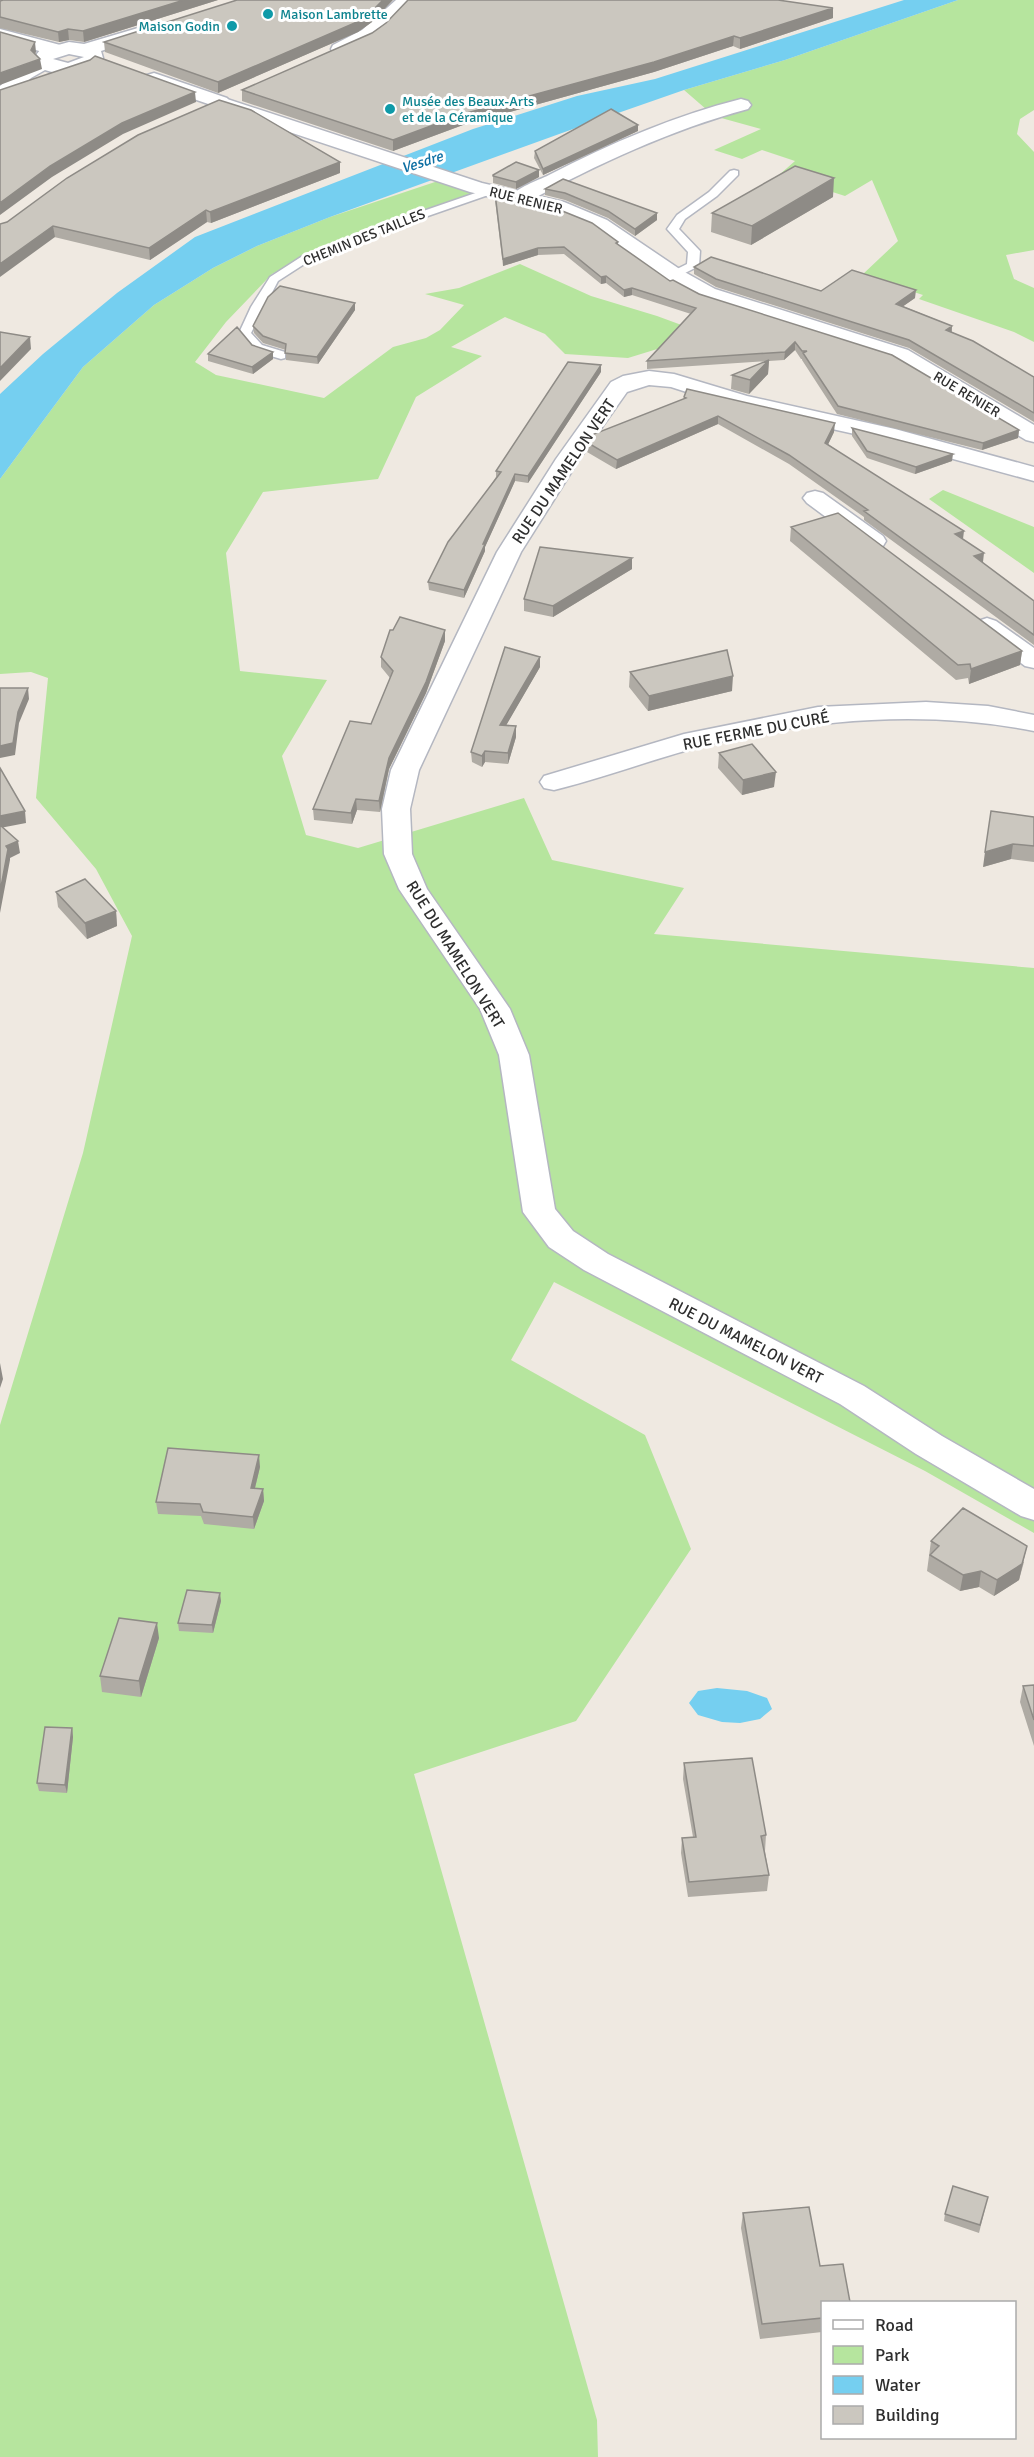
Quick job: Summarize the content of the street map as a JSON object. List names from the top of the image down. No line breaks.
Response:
{"streets":{"street":["RUE RENIER","RUE DU MAMELON VERT","RUE FERME DU CURÉ"],"lane":["CHEMIN DES TAILLES"]},"crossings":[["RUE RENIER","CHEMIN DES TAILLES"]],"water":["Vesdre"],"places":["Maison Lambrette","Maison Godin","Musée des Beaux-Arts et de la Céramique"],"legend":["Road","Park","Water","Building"]}
